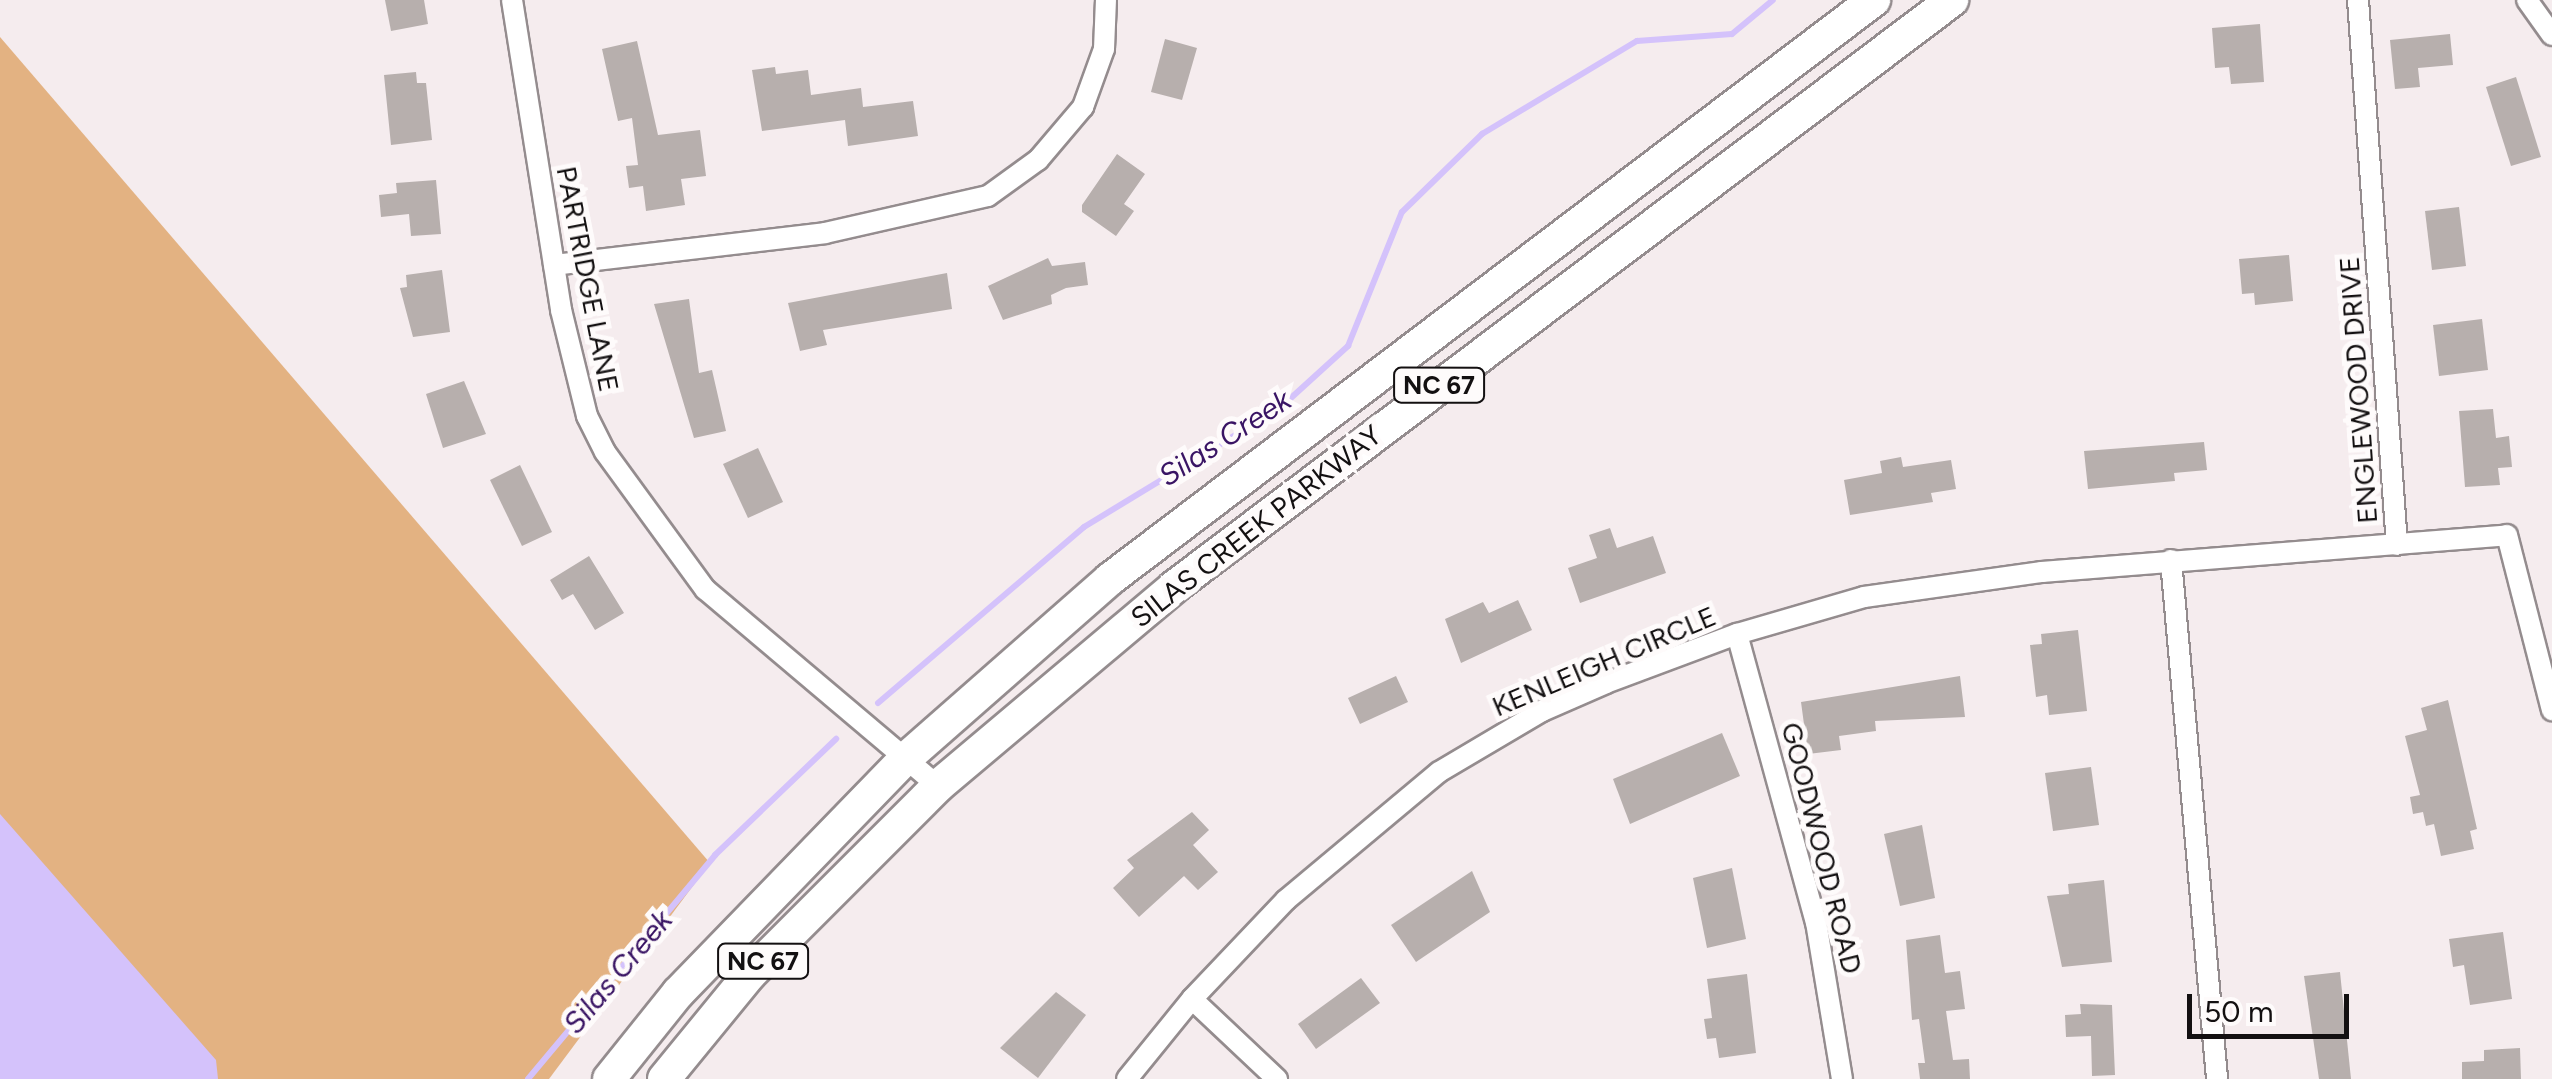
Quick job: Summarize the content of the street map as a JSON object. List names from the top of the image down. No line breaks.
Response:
{"streets":{"main road":["NC 67","SILAS CREEK PARKWAY"],"street":["PARTRIDGE LANE","ENGLEWOOD DRIVE","KENLEIGH CIRCLE","GOODWOOD ROAD"]},"crossings":[["PARTRIDGE LANE","SILAS CREEK PARKWAY"],["ENGLEWOOD DRIVE","KENLEIGH CIRCLE"],["KENLEIGH CIRCLE","GOODWOOD ROAD"]],"water":["Silas Creek"],"scale_bar":"50 m"}
